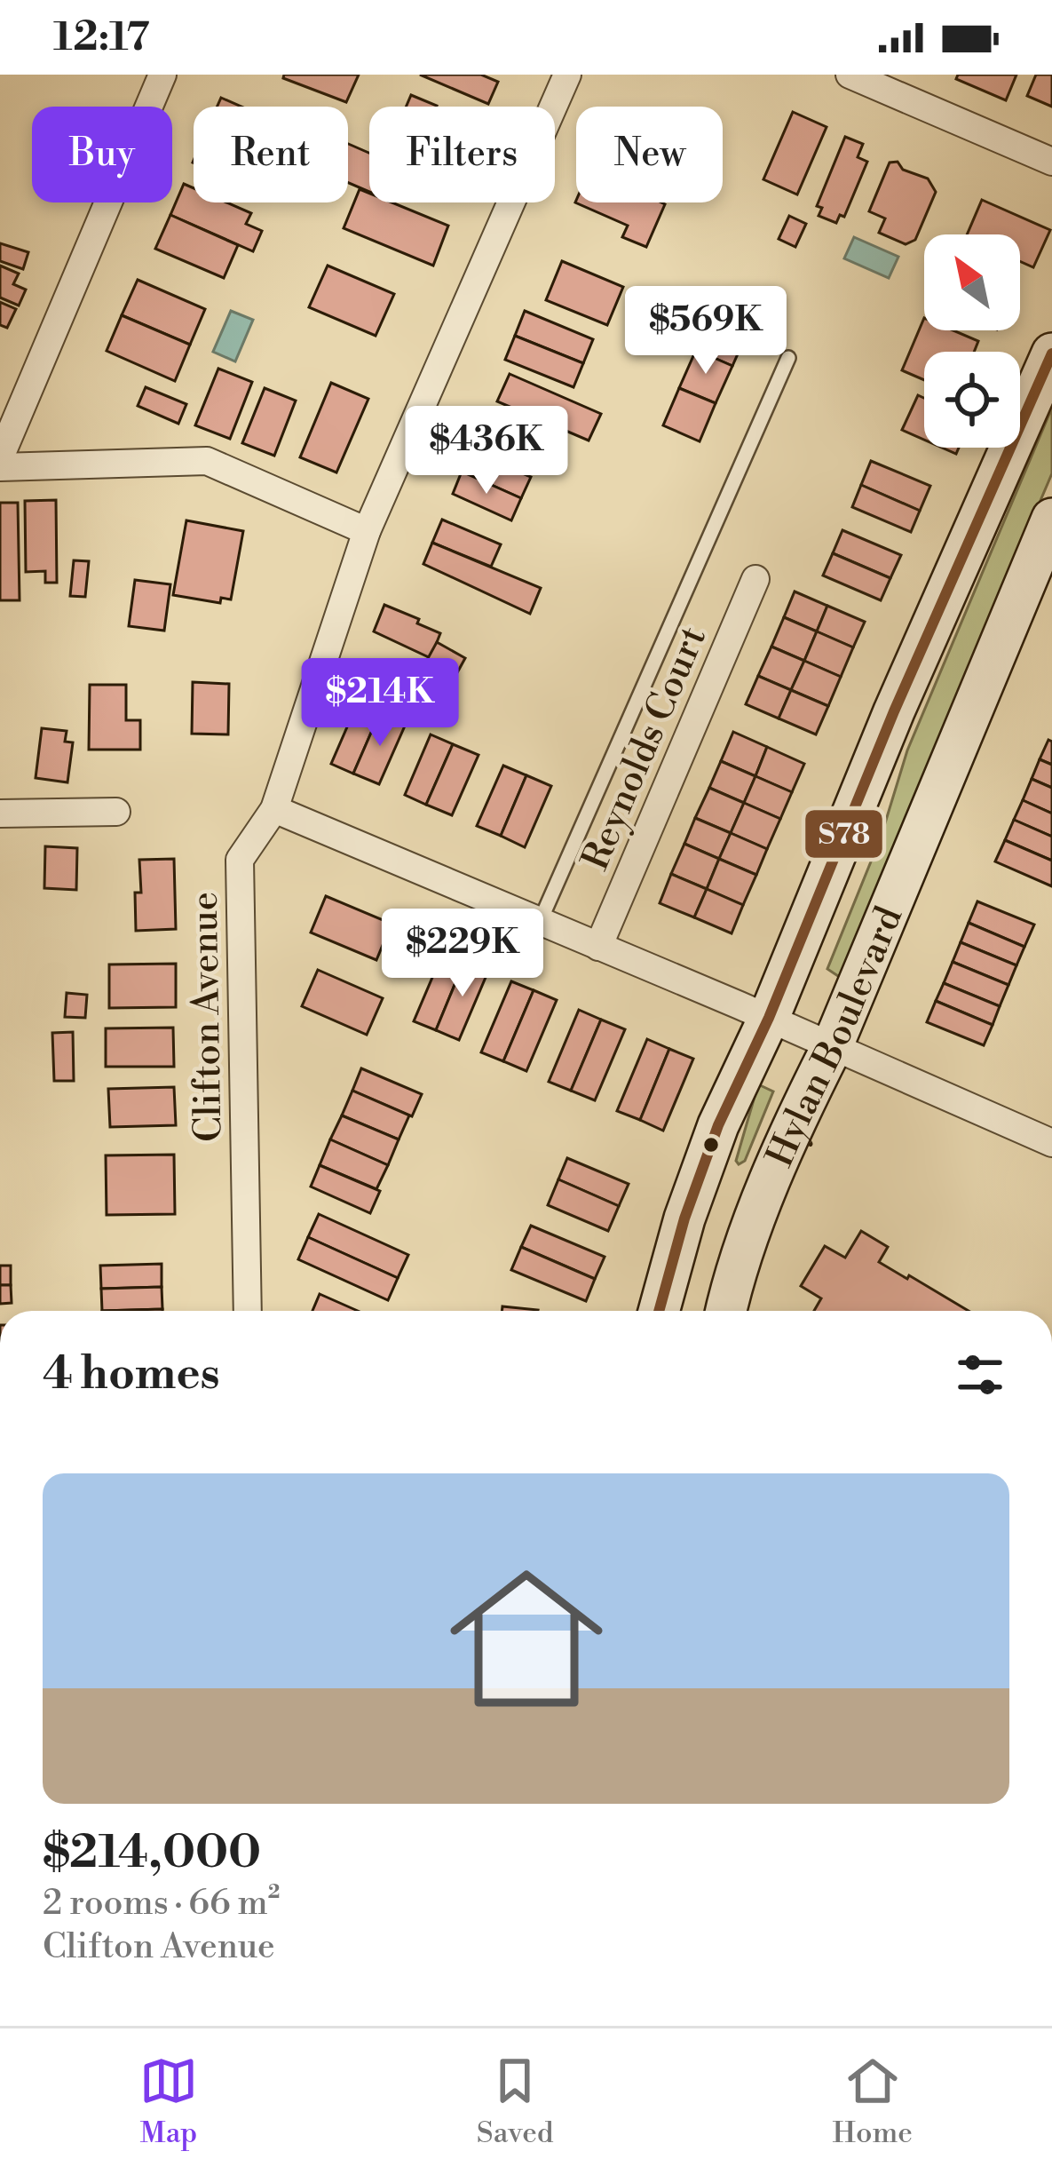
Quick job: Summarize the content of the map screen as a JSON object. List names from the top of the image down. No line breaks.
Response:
{"streets":{"main road":["Hylan Boulevard"],"street":["Reynolds Court","Clifton Avenue"]},"lines":["transit line S78"],"north":"top left","page":{"status":"12:17","chip":["Buy","Rent","Filters","New"],"price":["$569K","$436K","$214K","$229K"],"heading":"4 homes","list":[{"name":"$214,000","note":"2 rooms · 66 m² · Clifton Avenue"}],"tabs":["Map","Saved","Home"]}}
